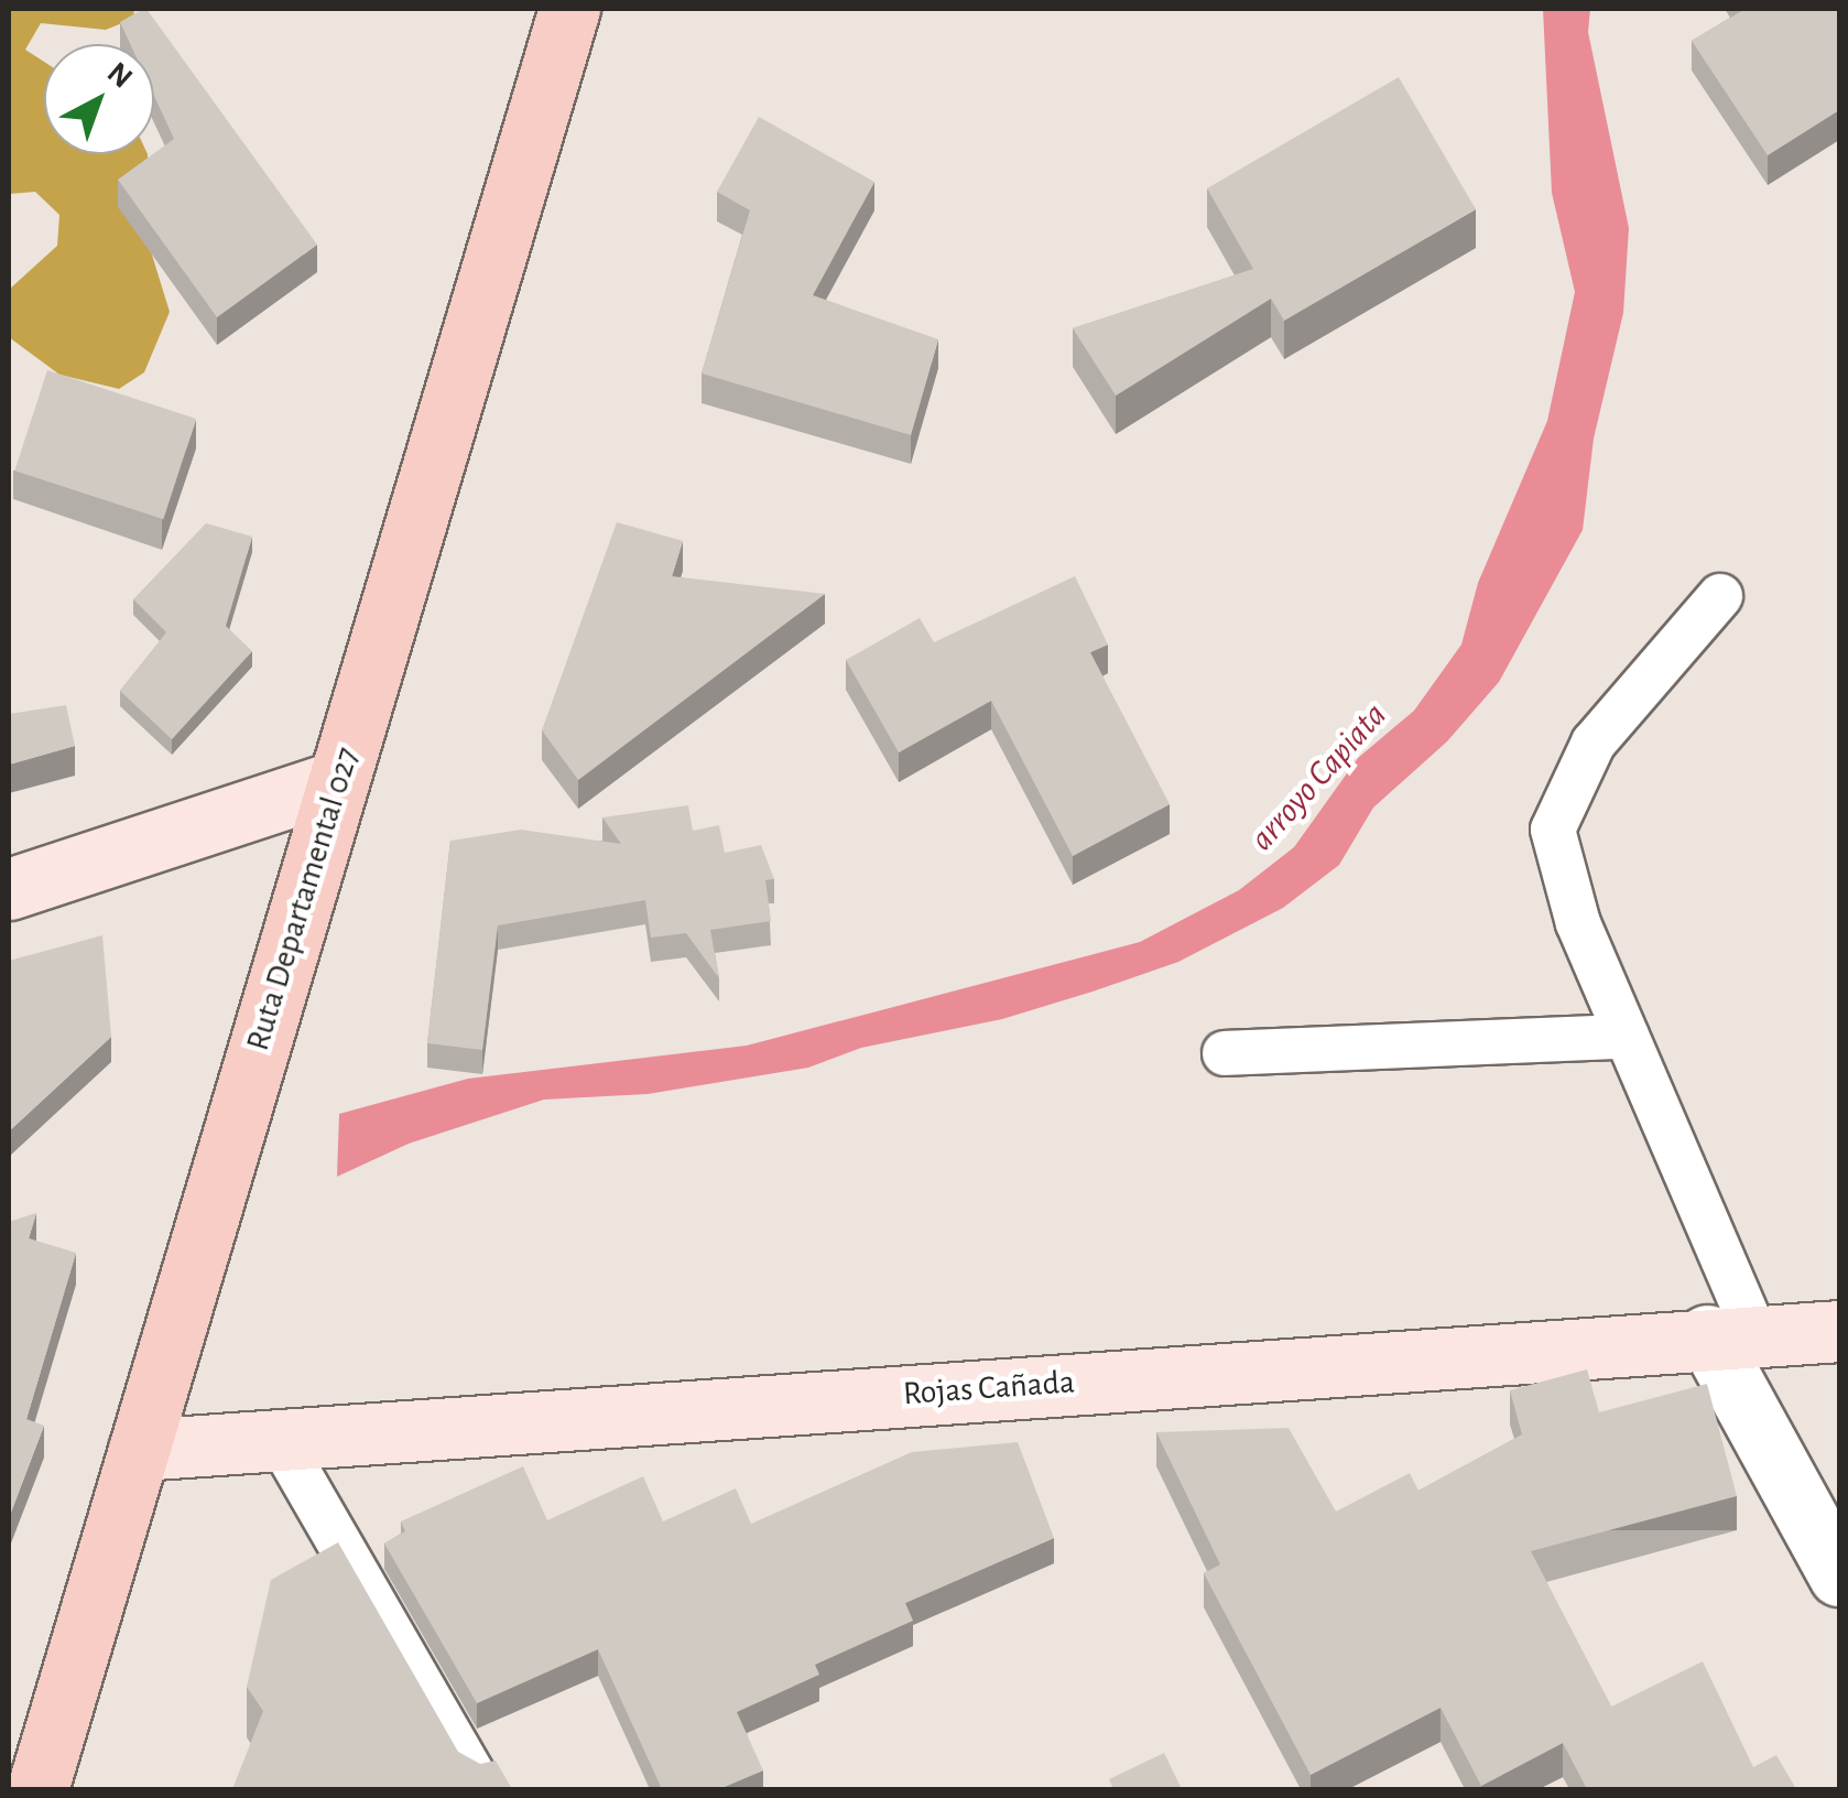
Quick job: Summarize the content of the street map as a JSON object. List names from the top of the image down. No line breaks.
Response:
{"streets":{"main road":["Ruta Departamental 027","Rojas Cañada"]},"crossings":[["Ruta Departamental 027","Rojas Cañada"]],"water":["arroyo Capiata"],"north":"top right"}
